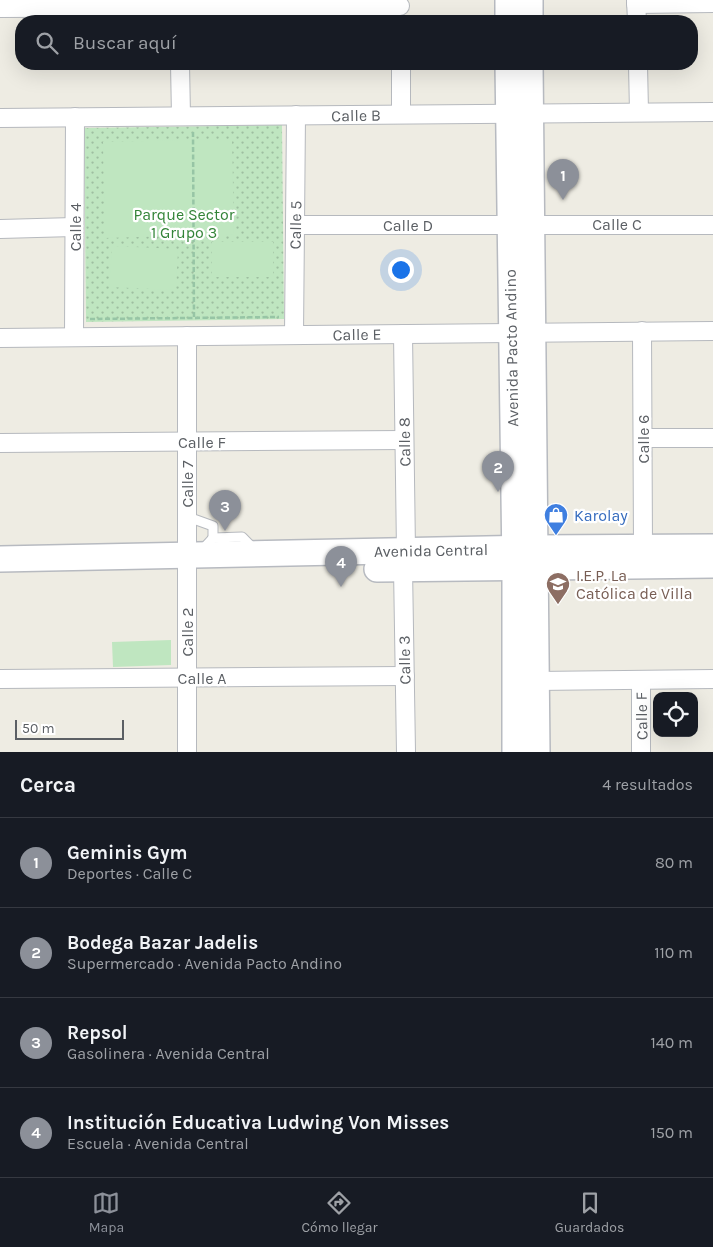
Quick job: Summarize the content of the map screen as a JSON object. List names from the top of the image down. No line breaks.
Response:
{"streets":{"street":["Calle B","Calle C","Calle 5","Calle D","Calle 4","Calle E","Avenida Pacto Andino","Calle 6","Calle F","Calle 8","Calle 7","Avenida Central","Calle 2","Calle 3","Calle A"]},"crossings":[["Calle B","Calle 5"],["Calle B","Calle 4"],["Calle B","Avenida Pacto Andino"],["Calle C","Calle D"],["Calle C","Avenida Pacto Andino"],["Calle 5","Calle D"],["Calle 5","Calle E"],["Calle D","Avenida Pacto Andino"],["Calle 4","Calle E"],["Calle E","Avenida Pacto Andino"],["Calle E","Calle 6"],["Calle E","Calle 8"],["Calle E","Calle 7"],["Avenida Pacto Andino","Avenida Central"],["Calle 6","Avenida Central"],["Calle F","Calle 8"],["Calle F","Calle 7"],["Calle 8","Avenida Central"],["Calle 8","Calle 3"],["Calle 7","Avenida Central"],["Calle 7","Calle 2"],["Avenida Central","Calle 2"],["Avenida Central","Calle 3"],["Calle 2","Calle A"],["Calle 3","Calle A"]],"parks":["Parque Sector 1 Grupo 3"],"places":{"shop":["Karolay"],"school or university":["I.E.P. La Católica de Villa"]},"scale_bar":"50 m","page":{"search":"Buscar aquí","pins":["1","2","3","4"],"scale":"50 m","heading":["Cerca","4 resultados"],"list":[{"mark":"1","name":"Geminis Gym","note":"Deportes · Calle C","value":"80 m"},{"mark":"2","name":"Bodega Bazar Jadelis","note":"Supermercado · Avenida Pacto Andino","value":"110 m"},{"mark":"3","name":"Repsol","note":"Gasolinera · Avenida Central","value":"140 m"},{"mark":"4","name":"Institución Educativa Ludwing Von Misses","note":"Escuela · Avenida Central","value":"150 m"}],"nav":["Mapa","Cómo llegar","Guardados"]}}
